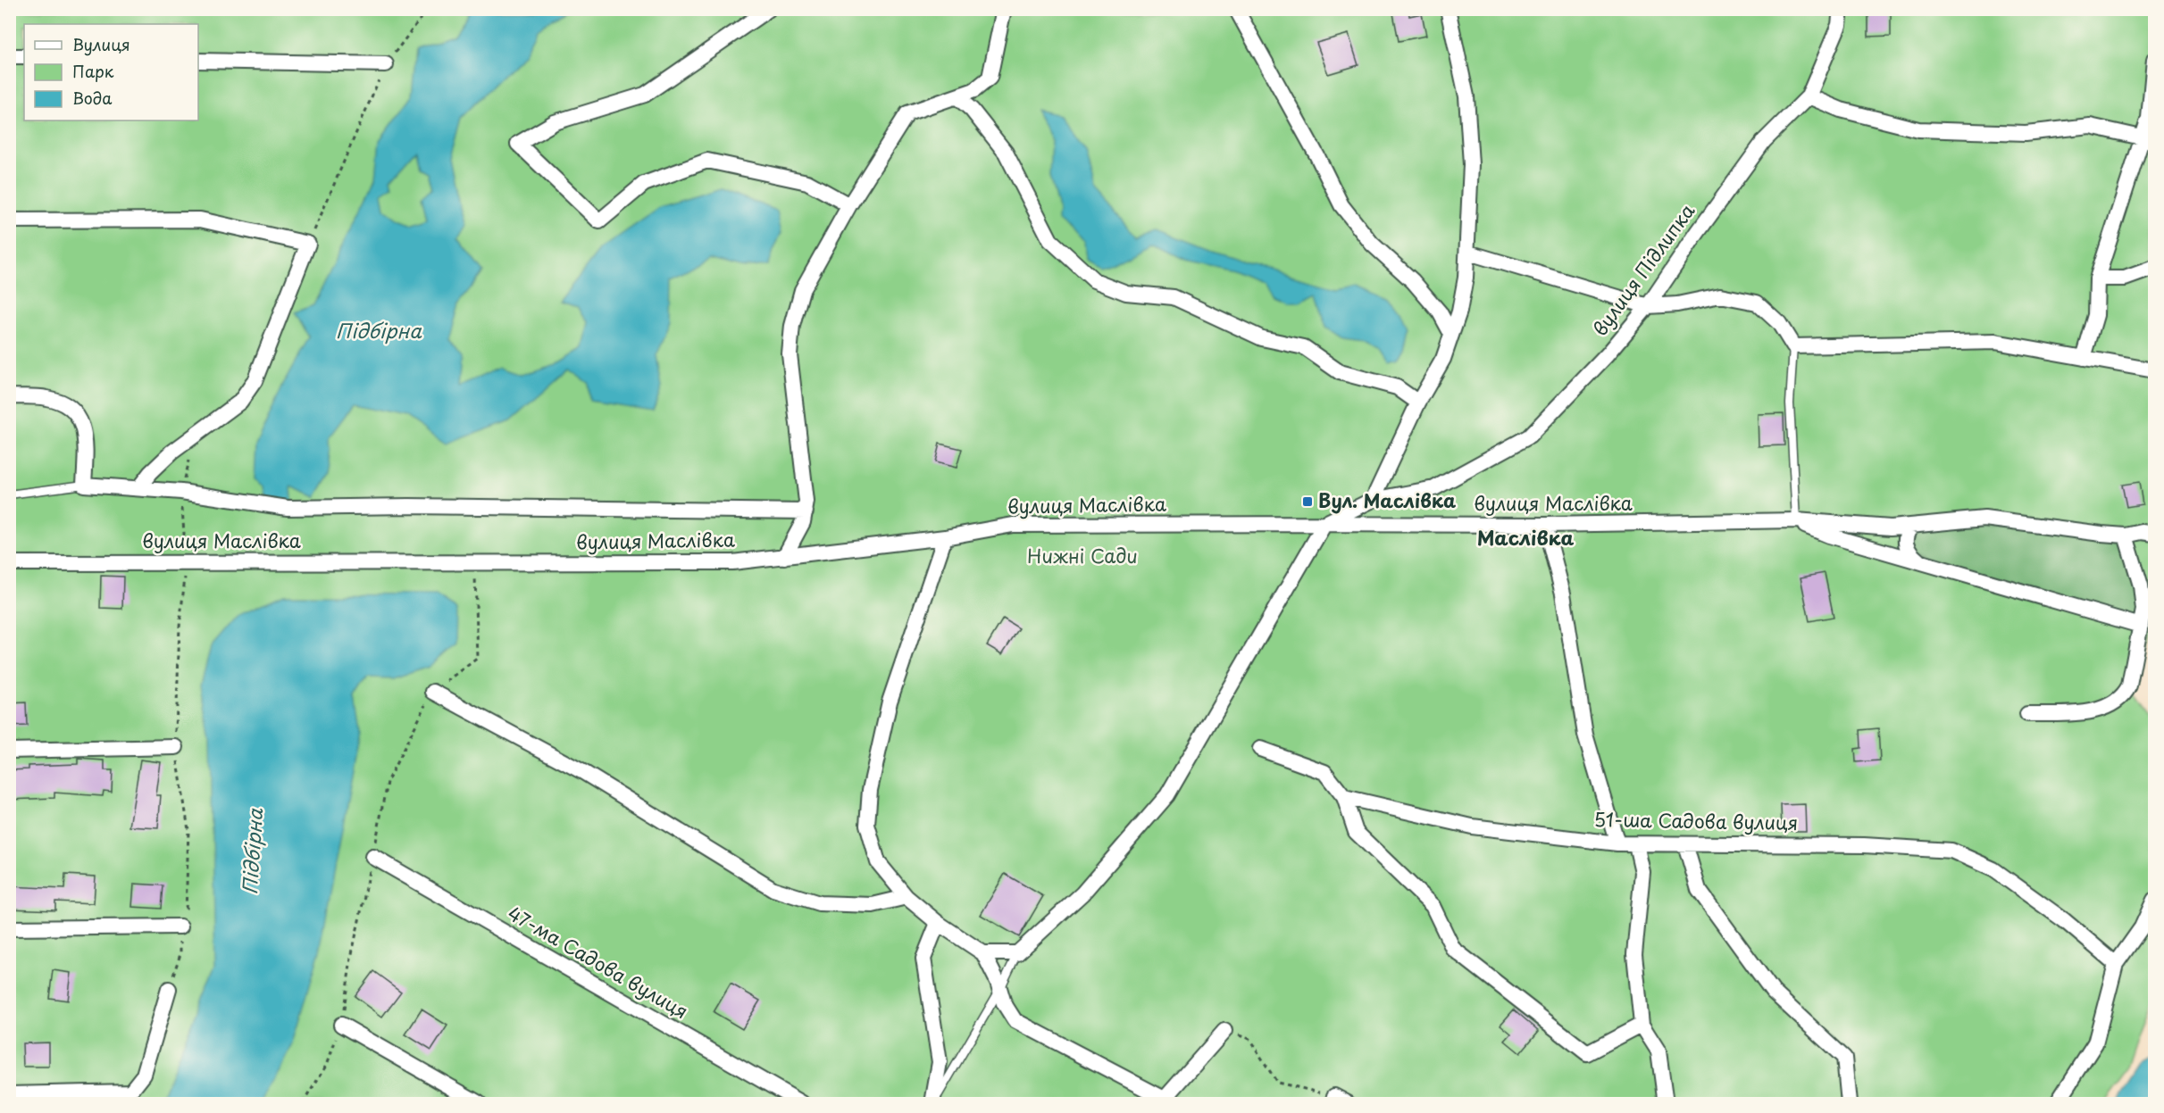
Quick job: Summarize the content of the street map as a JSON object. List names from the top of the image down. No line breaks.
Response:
{"streets":{"street":["вулиця Підлипка","вулиця Маслівка","51-ша Садова вулиця","47-ма Садова вулиця"]},"crossings":[["вулиця Підлипка","вулиця Маслівка"]],"districts":["Маслівка"],"water":["Підбірна"],"parks":["Нижні Сади"],"places":{"transit":["Вул. Маслівка"]},"legend":["Вулиця","Парк","Вода"]}
